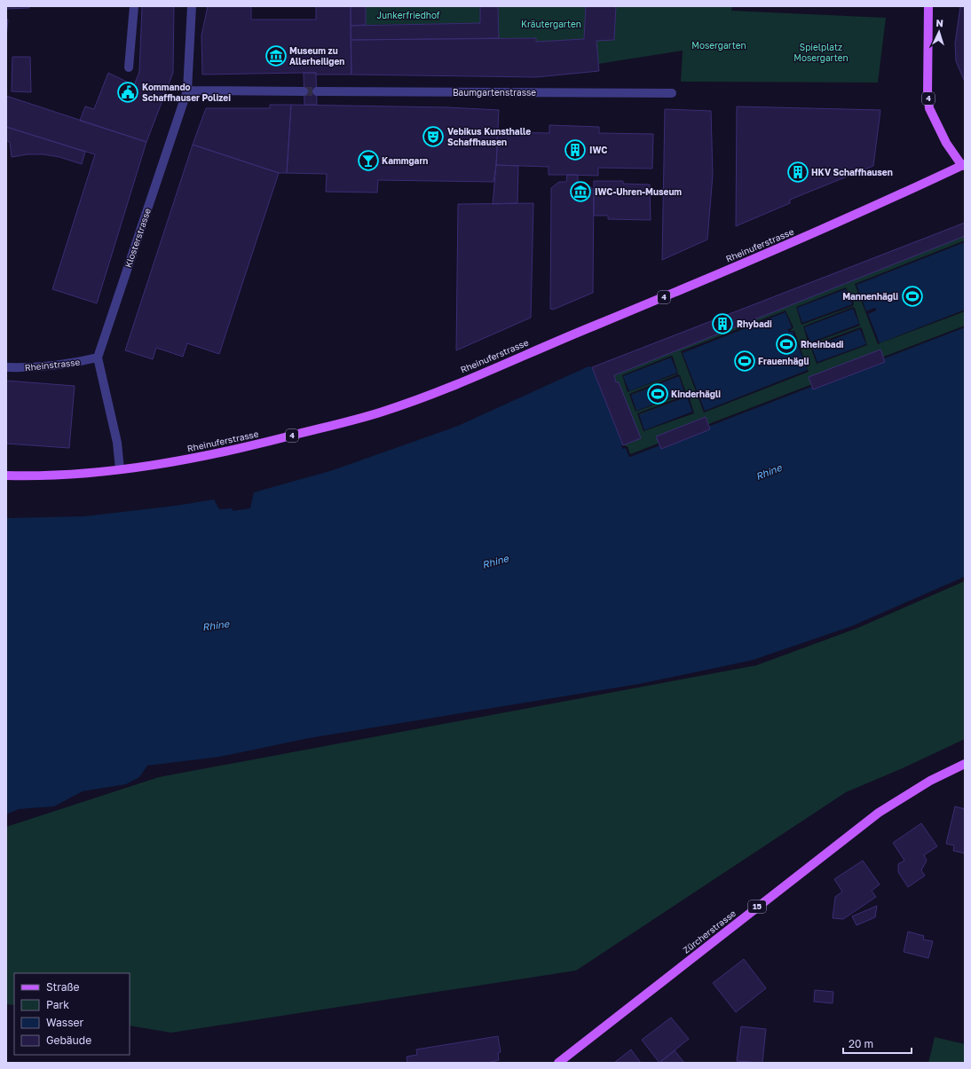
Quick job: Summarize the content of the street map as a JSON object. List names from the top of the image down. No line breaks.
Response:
{"streets":{"main road":["4","Rheinuferstrasse","15","Zürcherstrasse"],"street":["Baumgartenstrasse","Klosterstrasse","Rheinstrasse"]},"crossings":[["4","Rheinuferstrasse"],["Klosterstrasse","Rheinstrasse"]],"water":["Rhine"],"parks":["Junkerfriedhof","Kräutergarten","Mosergarten","Spielplatz Mosergarten"],"places":{"museum":["Museum zu Allerheiligen","IWC-Uhren-Museum"],"public building":["Kommando Schaffhauser Polizei"],"theatre":["Vebikus Kunsthalle Schaffhausen"],"building":["IWC","HKV Schaffhausen","Rhybadi"],"bar":["Kammgarn"],"sports":["Mannenhägli","Rheinbadi","Frauenhägli","Kinderhägli"]},"legend":["Straße","Park","Wasser","Gebäude"],"scale_bar":"20 m","north":"top"}
